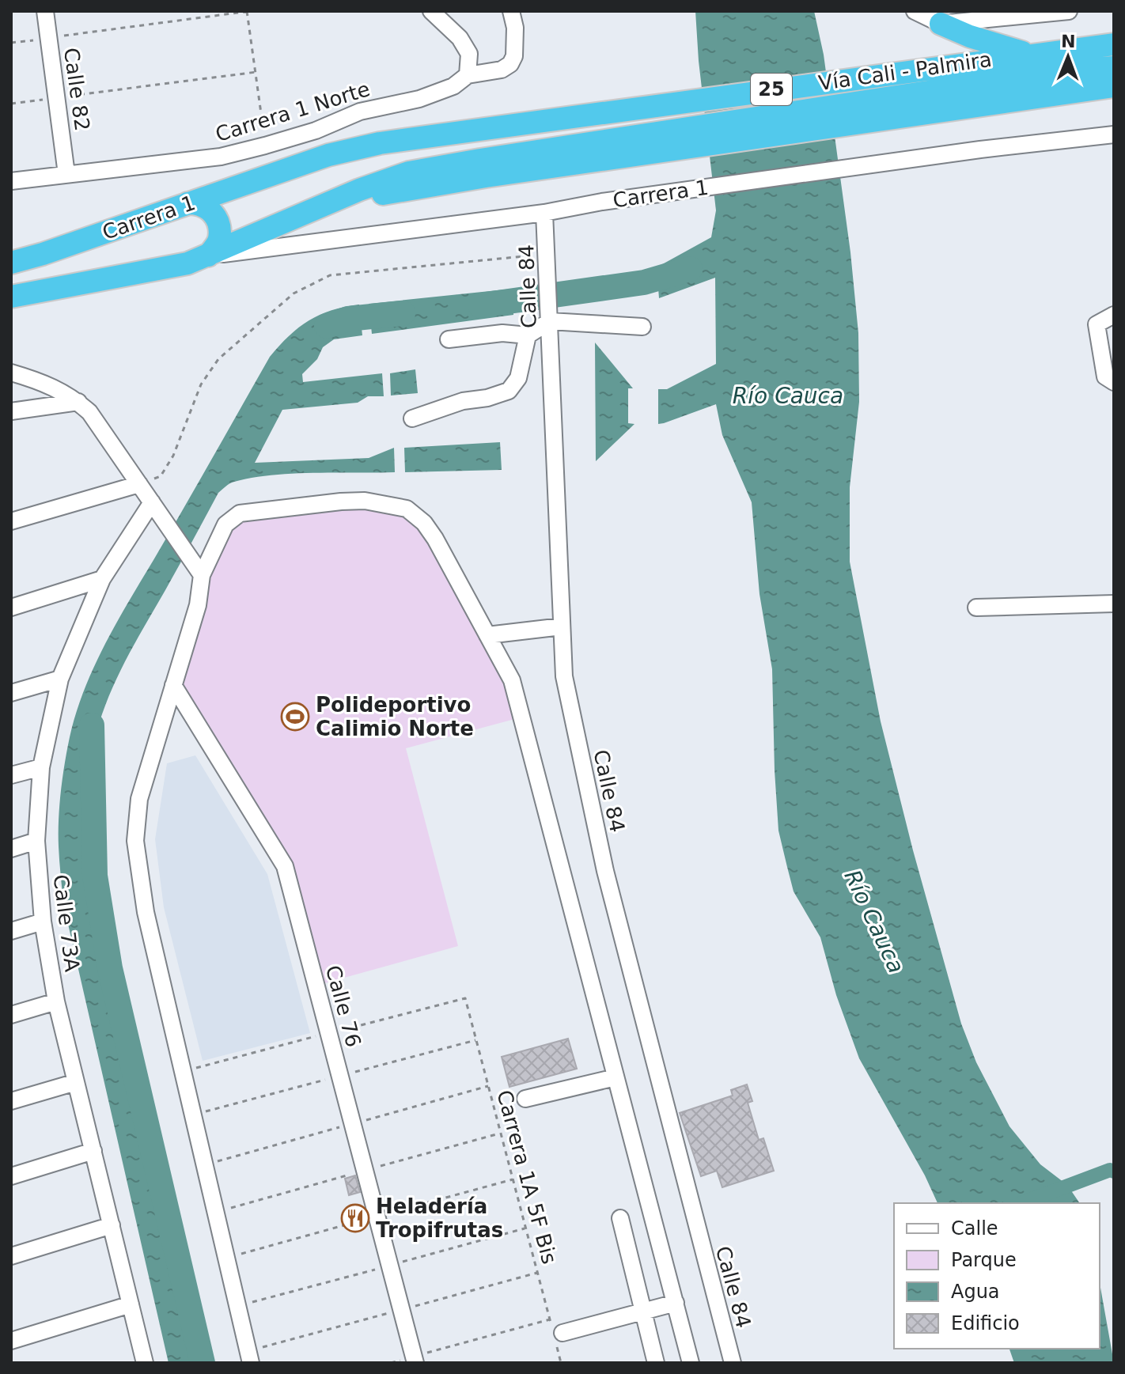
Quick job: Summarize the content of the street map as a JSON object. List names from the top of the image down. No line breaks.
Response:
{"streets":{"highway":["Vía Cali - Palmira","25","Carrera 1"],"street":["Calle 82","Carrera 1 Norte","Calle 84","Calle 73A","Calle 76"],"path":["Carrera 1A 5F Bis"]},"crossings":[["Vía Cali - Palmira","25"],["Vía Cali - Palmira","Carrera 1"],["Calle 82","Carrera 1 Norte"],["25","Carrera 1"],["Carrera 1","Calle 84"],["Calle 76","Carrera 1A 5F Bis"]],"water":["Río Cauca"],"places":{"sports":["Polideportivo Calimio Norte"],"restaurant":["Heladería Tropifrutas"]},"legend":["Calle","Parque","Agua","Edificio"],"north":"top"}
